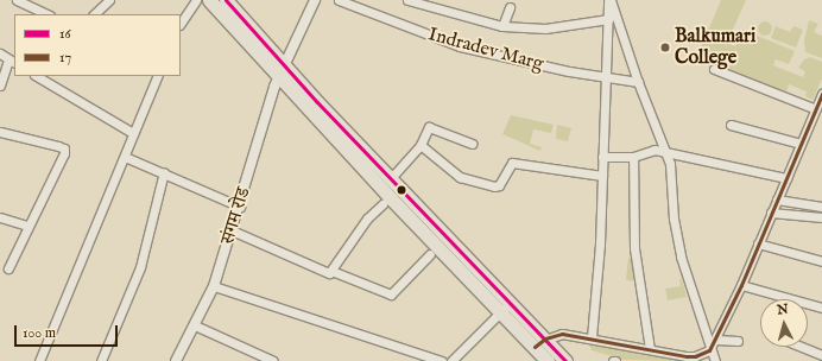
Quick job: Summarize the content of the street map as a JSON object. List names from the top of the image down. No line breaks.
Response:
{"streets":{"street":["Indradev Marg","संगम रोड"]},"places":["Balkumari College"],"lines":["transit line 16","transit line 17"],"legend":["16","17"],"scale_bar":"100 m","north":"top"}
